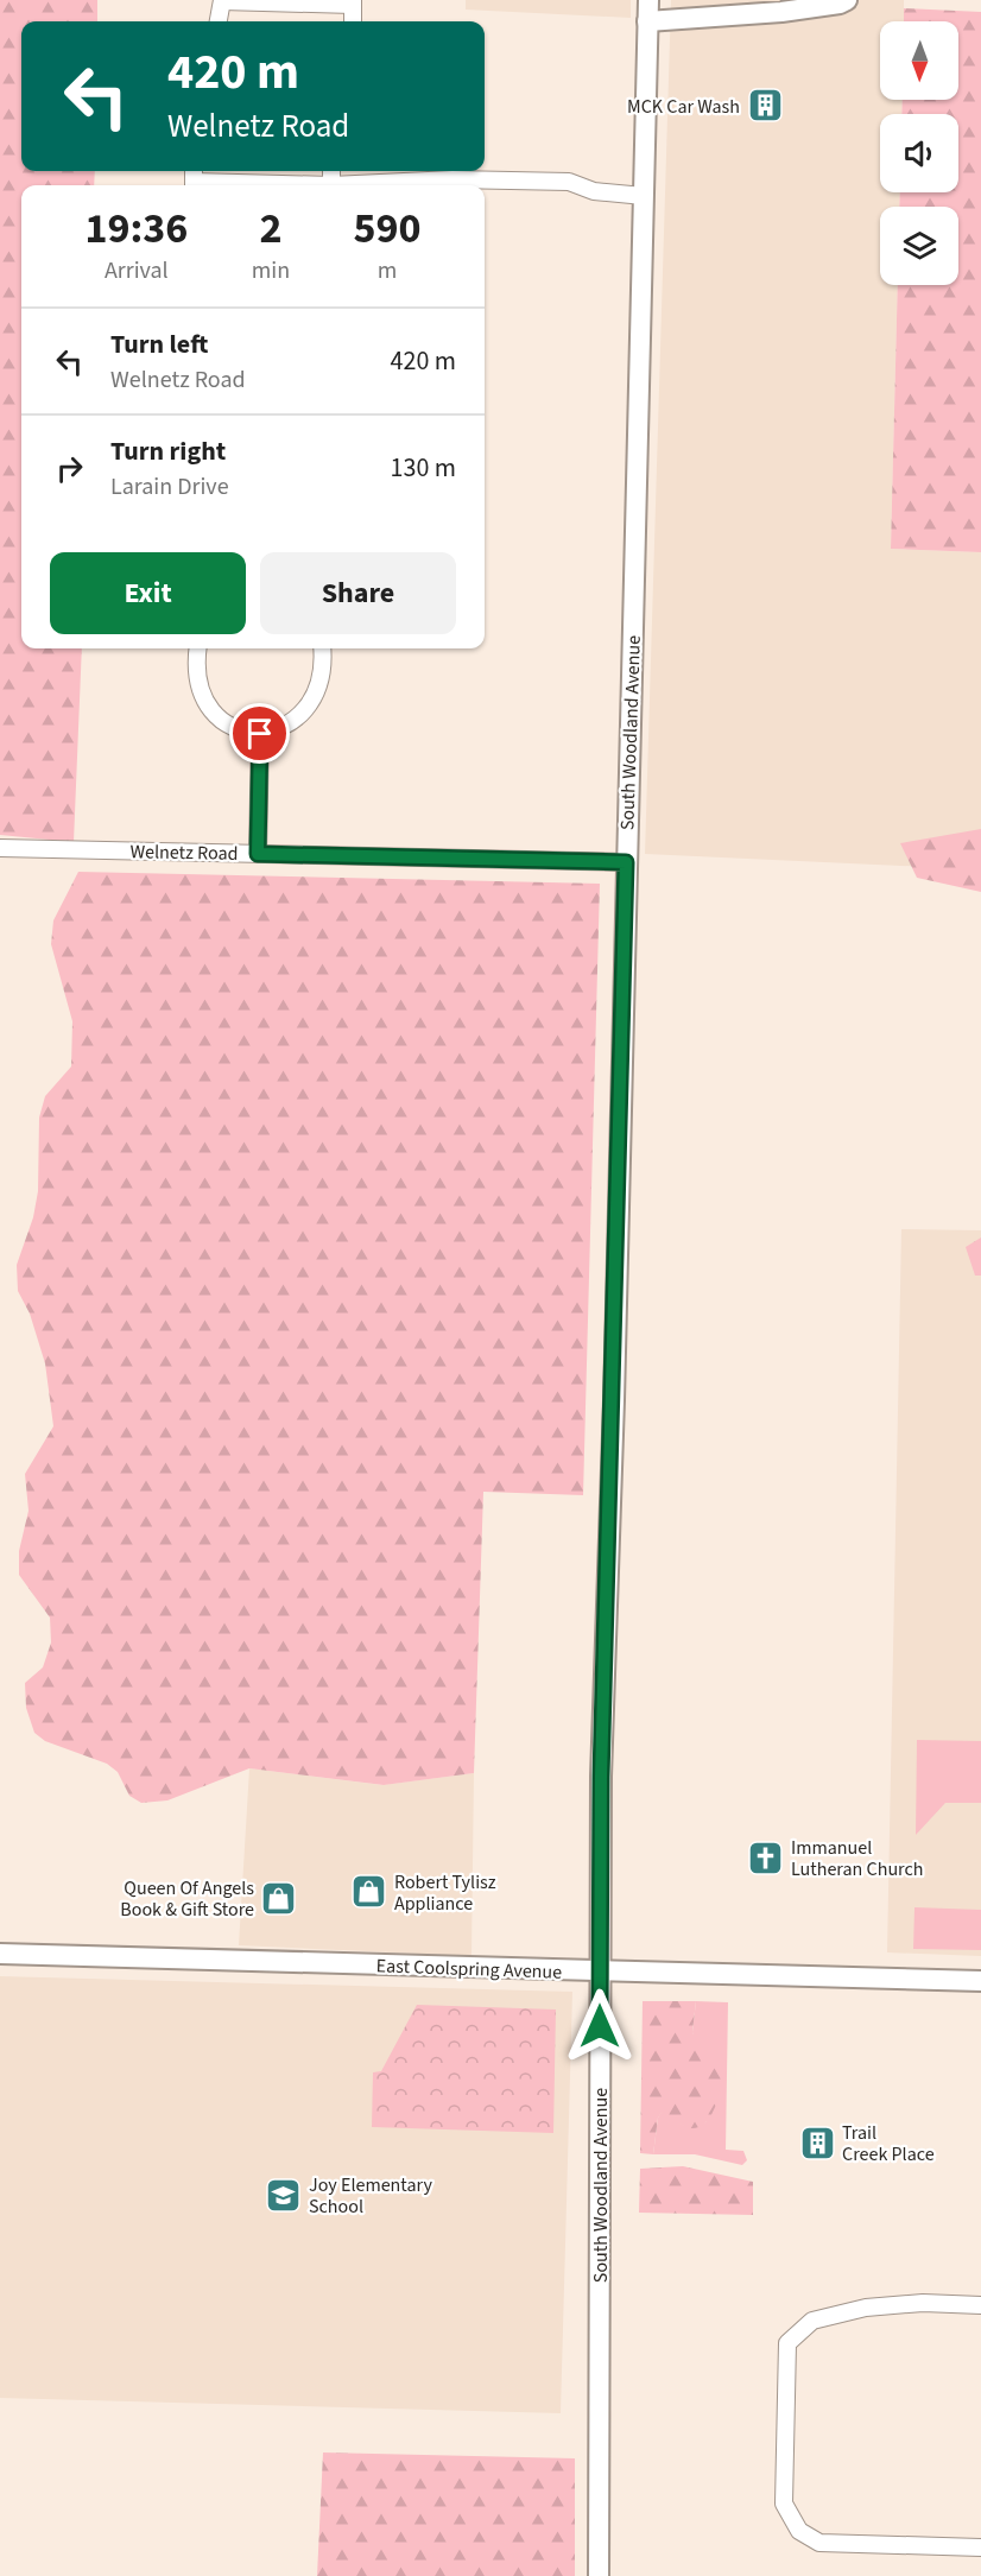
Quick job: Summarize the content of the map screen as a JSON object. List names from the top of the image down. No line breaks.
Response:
{"streets":{"street":["South Woodland Avenue","Welnetz Road","East Coolspring Avenue"]},"crossings":[["South Woodland Avenue","Welnetz Road"],["South Woodland Avenue","East Coolspring Avenue"]],"places":{"building":["MCK Car Wash","Trail Creek Place"],"church":["Immanuel Lutheran Church"],"shop":["Robert Tylisz Appliance","Queen Of Angels Book & Gift Store"],"school or university":["Joy Elementary School"]},"north":"bottom","page":{"turn":["420 m","Welnetz Road"],"eta":["19:36","Arrival","2","min","590","m"],"list":[{"name":"Turn left","note":"Welnetz Road","value":"420 m"},{"name":"Turn right","note":"Larain Drive","value":"130 m"}],"buttons":["Exit","Share"]}}
